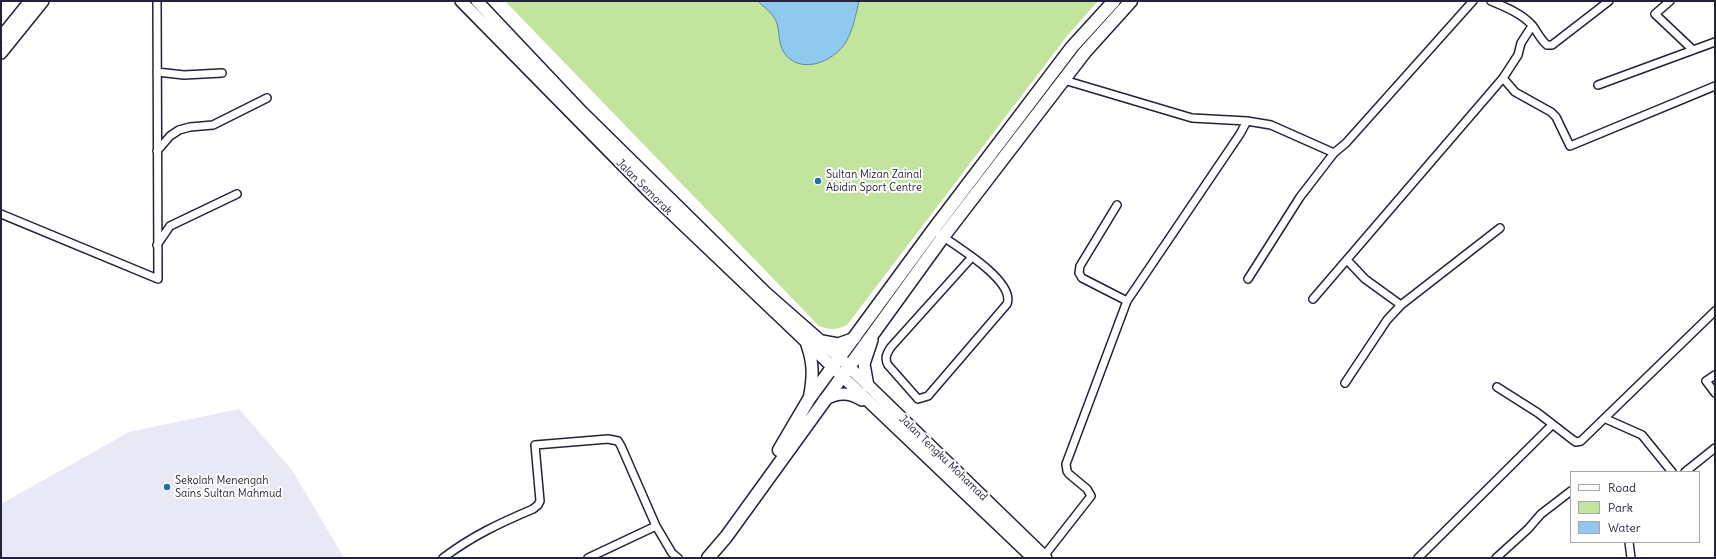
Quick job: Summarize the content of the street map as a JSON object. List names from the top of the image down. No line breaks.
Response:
{"streets":{"main road":["Jalan Semarak","Jalan Tengku Mohamad"]},"crossings":[["Jalan Semarak","Jalan Tengku Mohamad"]],"places":["Sultan Mizan Zainal Abidin Sport Centre","Sekolah Menengah Sains Sultan Mahmud"],"legend":["Road","Park","Water"]}
